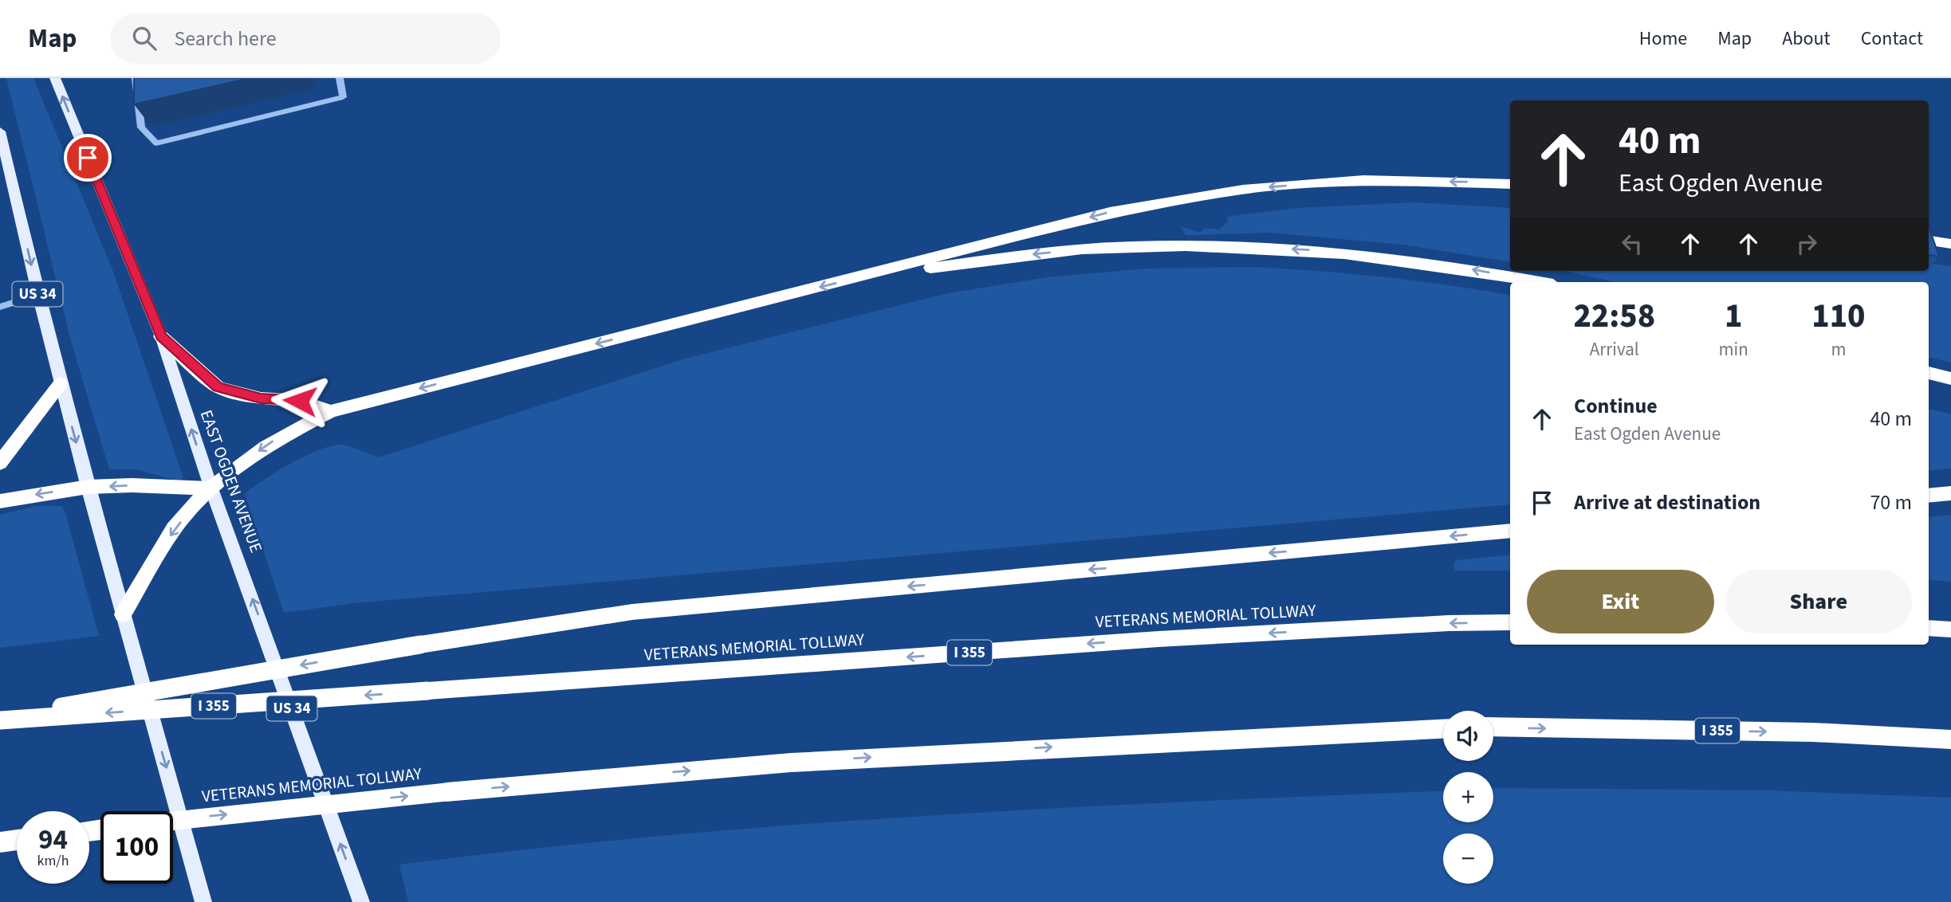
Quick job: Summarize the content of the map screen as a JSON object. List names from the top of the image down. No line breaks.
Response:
{"streets":{"highway":["VETERANS MEMORIAL TOLLWAY","I 355"],"main road":["US 34","EAST OGDEN AVENUE"]},"page":{"header":"Map","search":"Search here","nav":["Home","Map","About","Contact"],"turn":["40 m","East Ogden Avenue"],"eta":["22:58","Arrival","1","min","110","m"],"list":[{"name":"Continue","note":"East Ogden Avenue","value":"40 m"},{"name":"Arrive at destination","value":"70 m"}],"buttons":["Exit","Share"],"map_buttons":["+","−"],"speed":"94 km/h","limit":"100"}}
